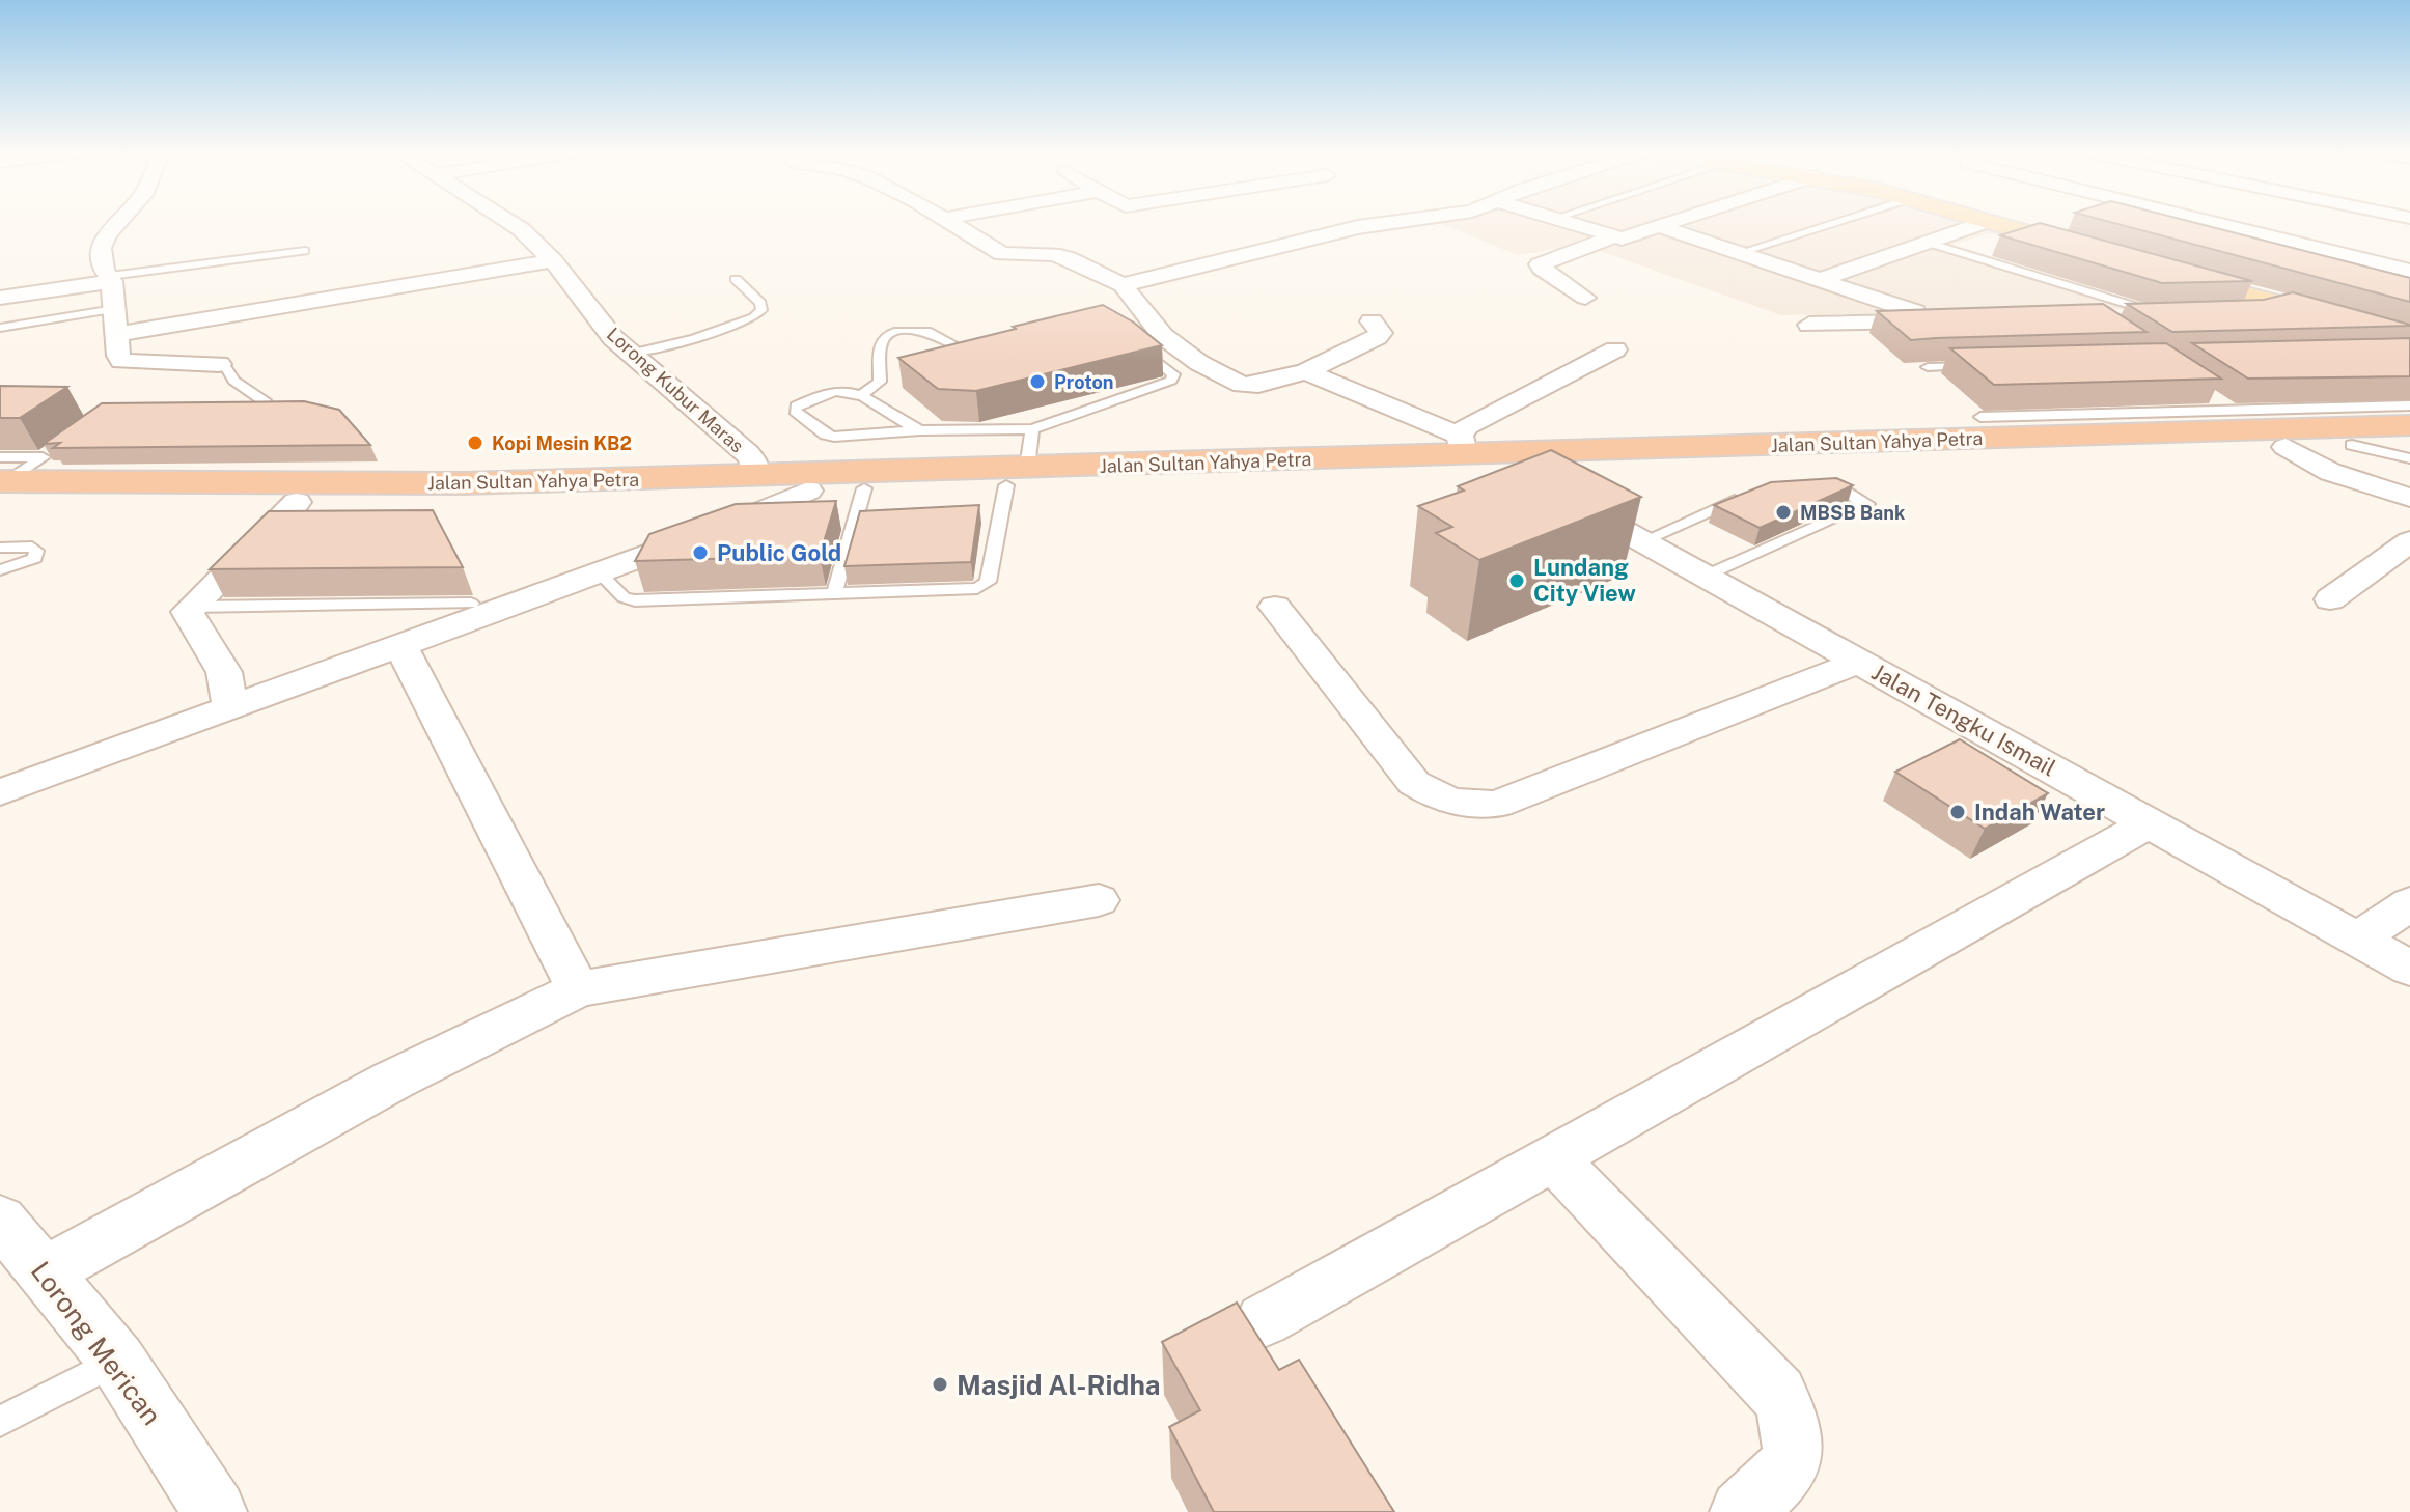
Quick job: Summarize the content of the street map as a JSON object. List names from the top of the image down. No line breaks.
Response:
{"streets":{"highway":["Jalan Sultan Yahya Petra"],"street":["Lorong Kubur Maras","Jalan Tengku Ismail","Lorong Merican"]},"crossings":[["Lorong Kubur Maras","Jalan Sultan Yahya Petra"],["Jalan Sultan Yahya Petra","Jalan Tengku Ismail"]],"places":["Proton","Kopi Mesin KB2","MBSB Bank","Public Gold","Lundang City View","Indah Water","Masjid Al-Ridha"]}
